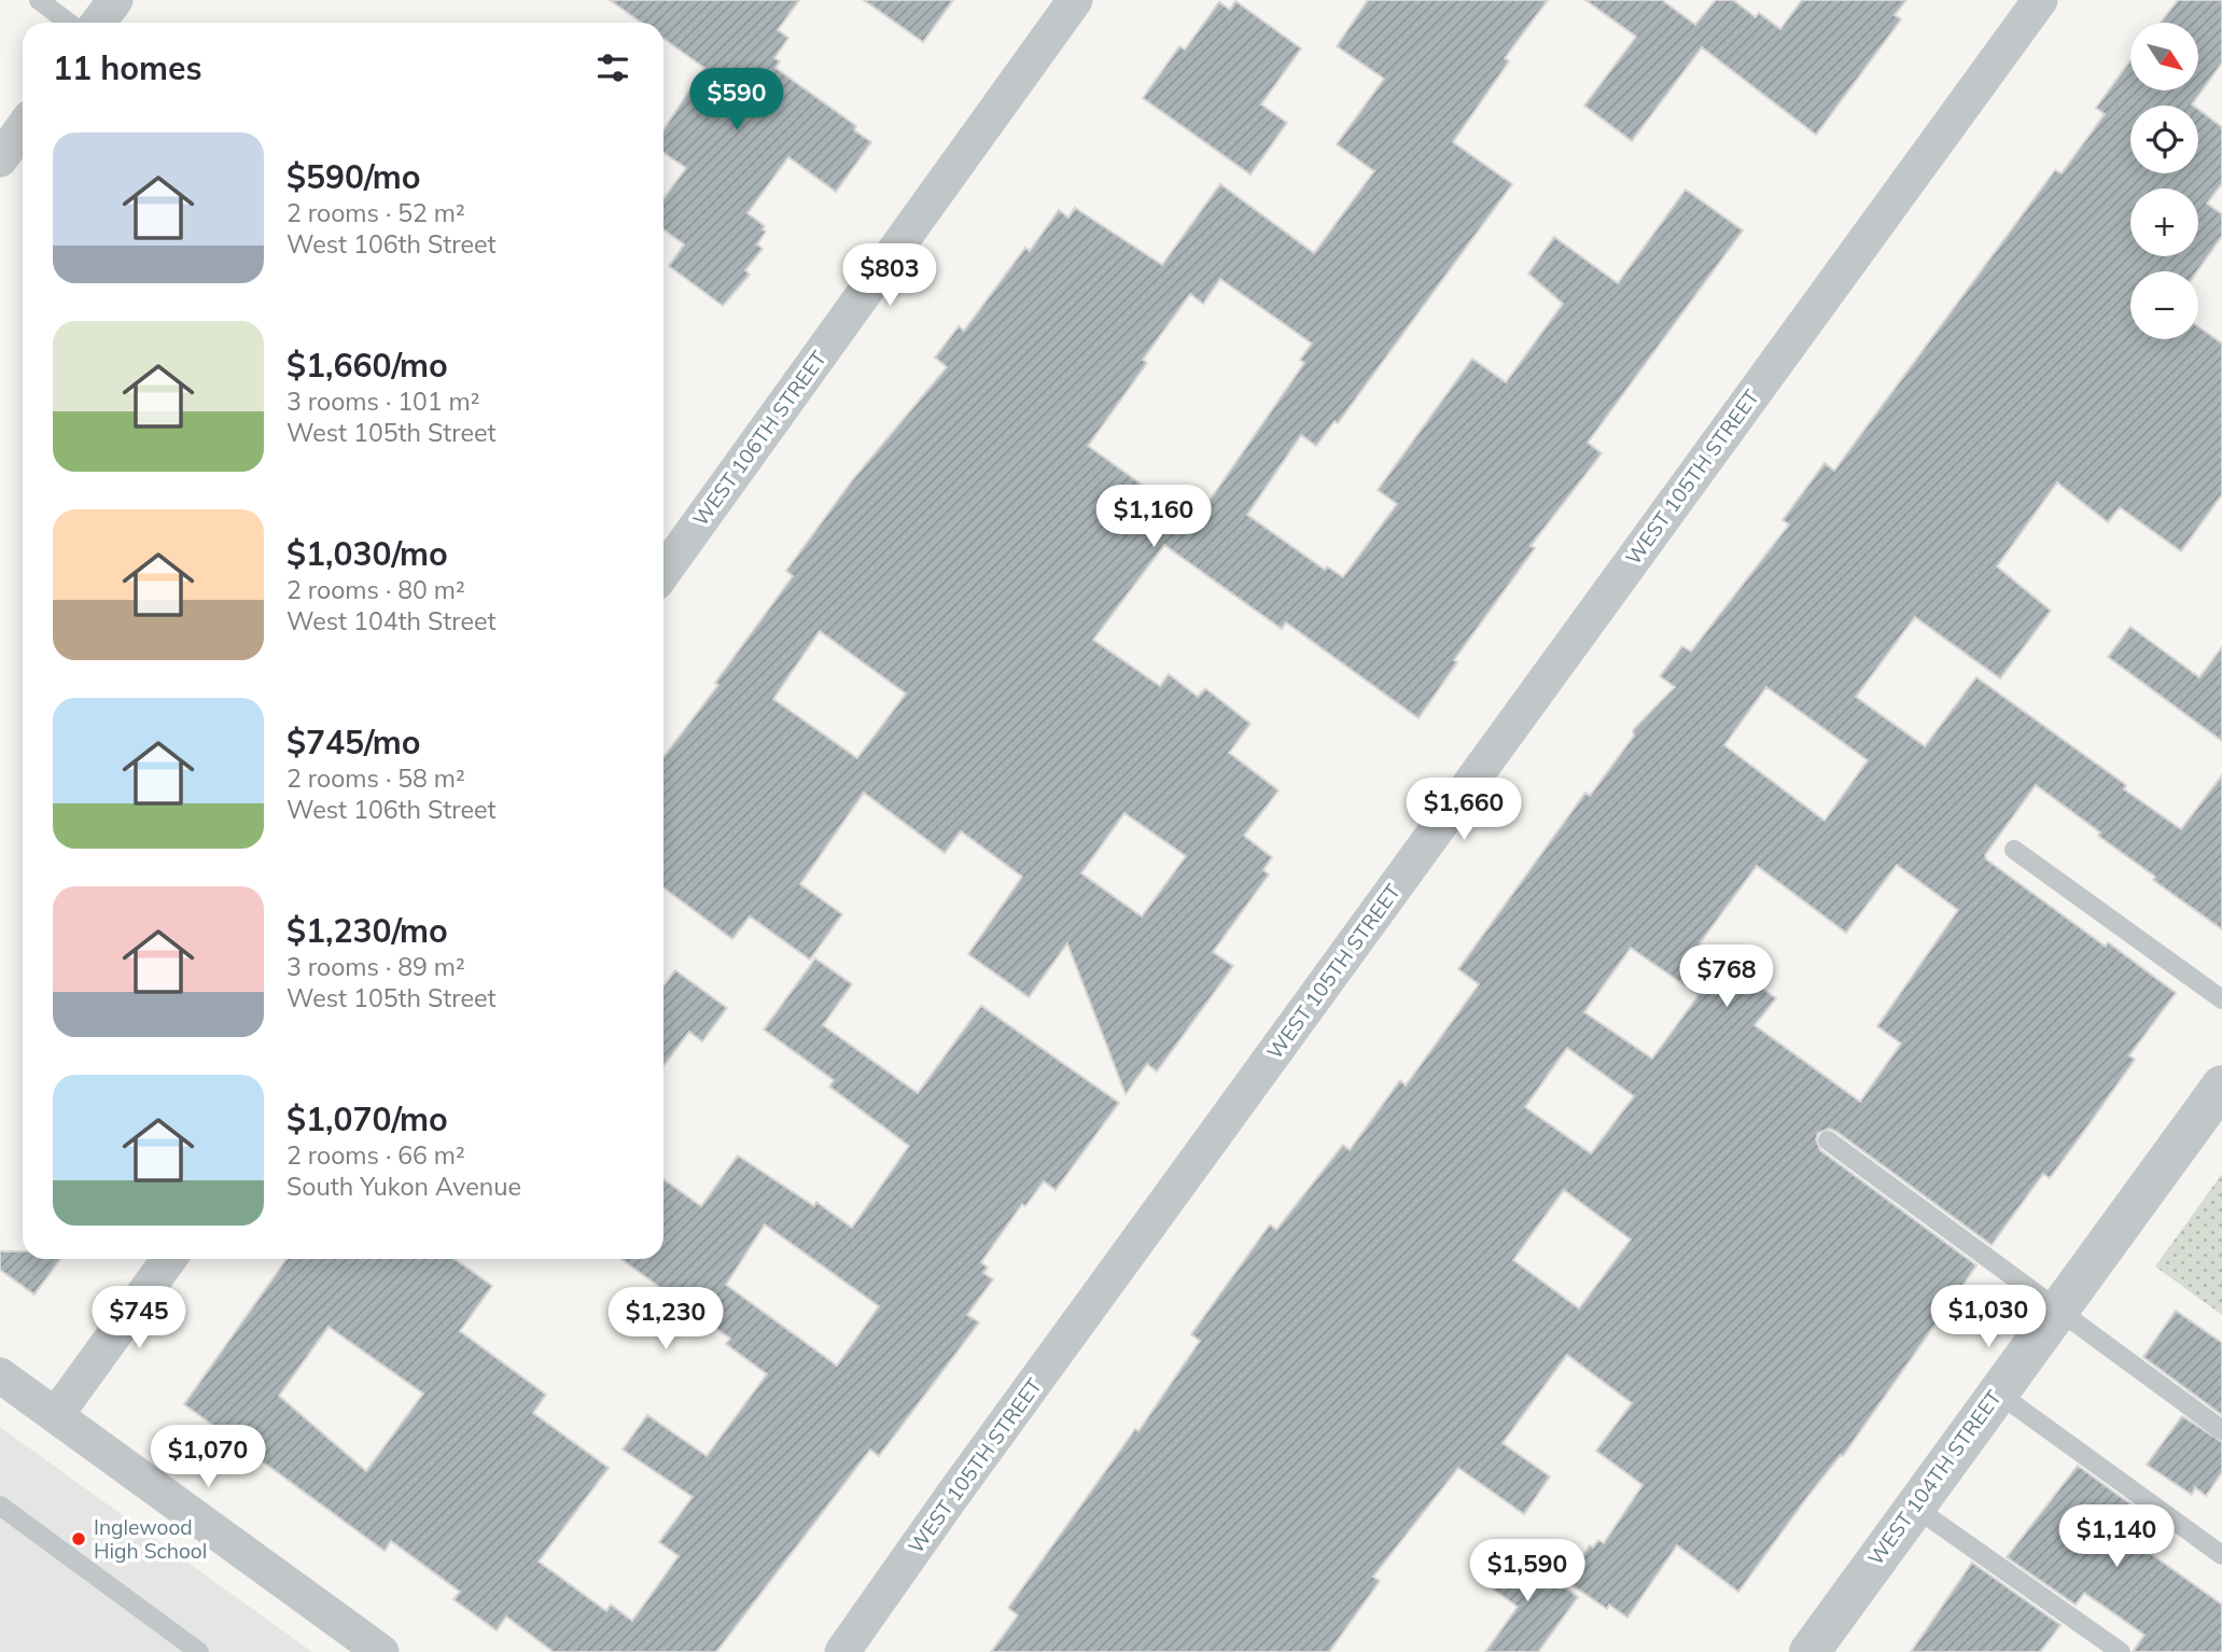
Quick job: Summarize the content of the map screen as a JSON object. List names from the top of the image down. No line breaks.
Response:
{"streets":{"street":["WEST 106TH STREET","WEST 105TH STREET","WEST 104TH STREET"]},"places":["Inglewood High School"],"north":"bottom right","page":{"map_buttons":["+","−"],"heading":"11 homes","price":["$590","$803","$1,160","$1,660","$768","$1,030","$745","$1,230","$1,070","$1,140","$1,590"],"list":[{"name":"$590/mo","note":"2 rooms · 52 m² · West 106th Street"},{"name":"$1,660/mo","note":"3 rooms · 101 m² · West 105th Street"},{"name":"$1,030/mo","note":"2 rooms · 80 m² · West 104th Street"},{"name":"$745/mo","note":"2 rooms · 58 m² · West 106th Street"},{"name":"$1,230/mo","note":"3 rooms · 89 m² · West 105th Street"},{"name":"$1,070/mo","note":"2 rooms · 66 m² · South Yukon Avenue"}]}}
